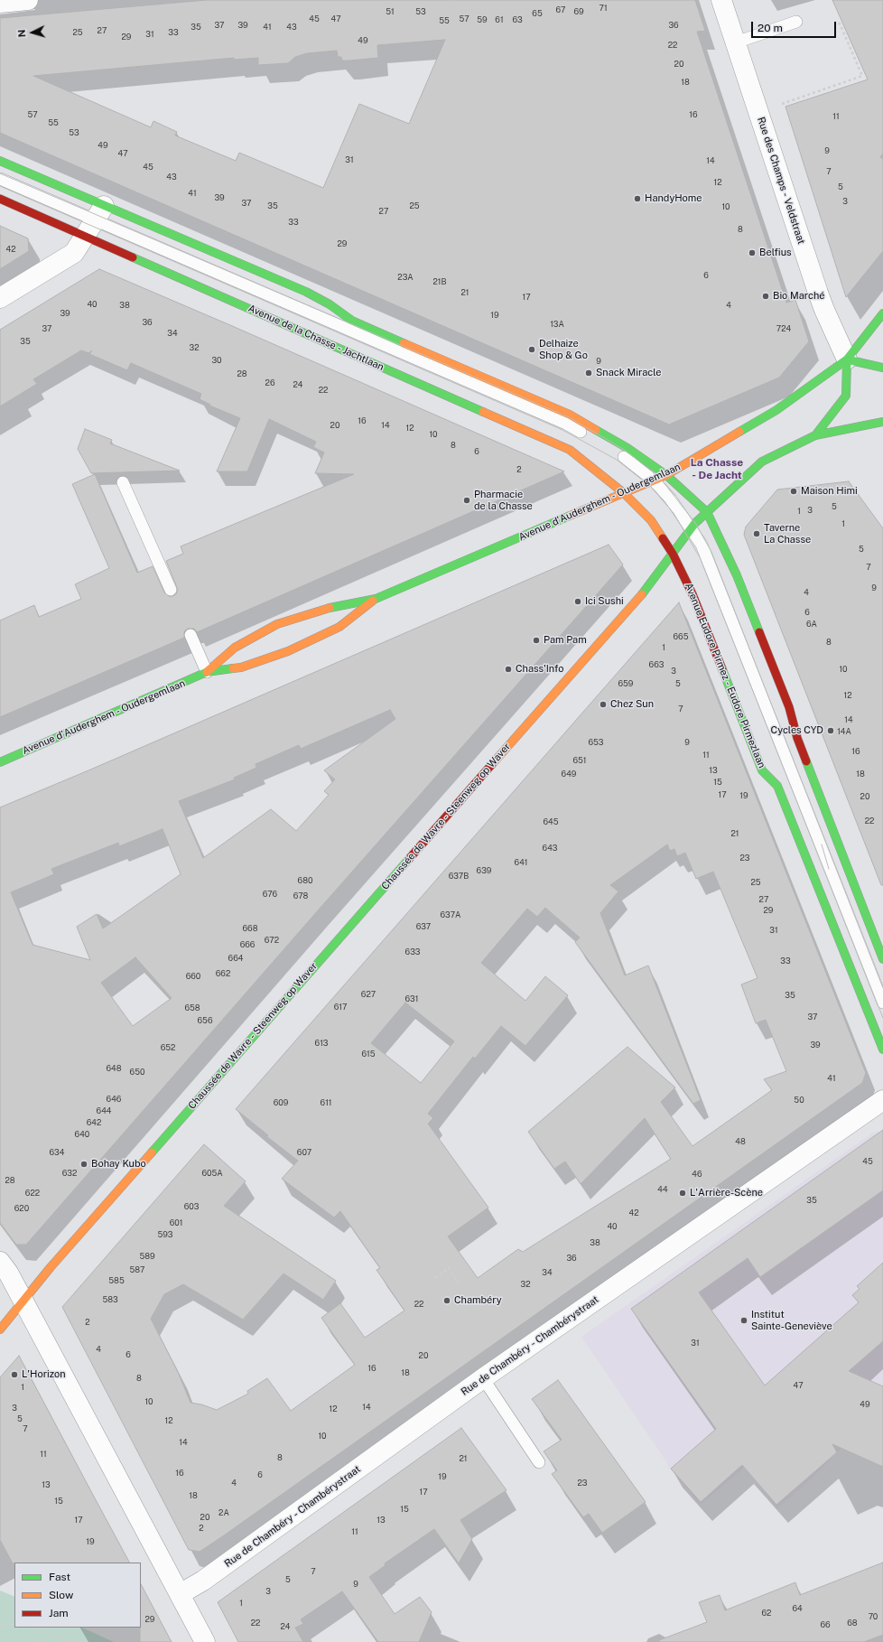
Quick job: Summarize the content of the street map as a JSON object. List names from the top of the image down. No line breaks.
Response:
{"streets":{"street":["Rue des Champs - Veldstraat","Avenue de la Chasse - Jachtlaan","Avenue d'Auderghem - Oudergemlaan","Avenue Eudore Pirmez - Eudore Pirmezlaan","Chaussée de Wavre - Steenweg op Waver","Rue de Chambéry - Chambérystraat"]},"crossings":[["Rue des Champs - Veldstraat","Avenue d'Auderghem - Oudergemlaan"],["Rue des Champs - Veldstraat","Chaussée de Wavre - Steenweg op Waver"],["Avenue de la Chasse - Jachtlaan","Avenue d'Auderghem - Oudergemlaan"],["Avenue de la Chasse - Jachtlaan","Avenue Eudore Pirmez - Eudore Pirmezlaan"],["Avenue d'Auderghem - Oudergemlaan","Avenue Eudore Pirmez - Eudore Pirmezlaan"],["Avenue d'Auderghem - Oudergemlaan","Chaussée de Wavre - Steenweg op Waver"],["Avenue Eudore Pirmez - Eudore Pirmezlaan","Chaussée de Wavre - Steenweg op Waver"]],"districts":["La Chasse - De Jacht"],"places":["HandyHome","Belfius","Bio Marché","Delhaize Shop & Go","Snack Miracle","Maison Himi","Pharmacie de la Chasse","Taverne La Chasse","Ici Sushi","Pam Pam","Chass'Info","Chez Sun","Cycles CYD","Bohay Kubo","L'Arrière-Scène","Chambéry","Institut Sainte-Geneviève","L'Horizon"],"house_numbers":["71","67","51","53","69","65","45","47","57","59","61","63","55","37","39","36","35","41","43","27","25","33","31","29","49","22","20","18","57","16","11","55","53","49","9","47","31","14","45","7","43","12","5","41","39","3","37","35","25","10","27","33","8","29","42","6","23A","21B","21","17","40","38","4","39","19","36","13A","37","724","34","35","32","30","9","28","26","24","22","16","20","14","12","10","8","6","2","5","3","1","1","5","7","9","4","6","6A","665","8","1","663","10","3","659","5","12","7","14","14A","653","9","16","11","651","13","649","18","15","17","19","20","22","645","21","643","23","641","639","637B","680","25","676","678","27","29","637A","637","668","31","672","666","633","664","33","662","660","627","35","631","617","658","37","656","613","39","652","615","648","650","41","646","50","609","611","644","642","640","48","634","607","45","632","605A","46","28","44","622","35","603","620","42","601","40","593","38","589","36","587","34","585","32","583","22","2","31","4","6","20","16","18","8","47","1","10","49","14","3","12","5","12","7","10","14","11","8","21","16","6","19","4","23","13","17","18","15","15","2A","20","17","13","2","11","19","7","5","9","3","1","64","62","70","29","22","68","66","24"],"legend":["Fast","Slow","Jam"],"scale_bar":"20 m","north":"left"}
